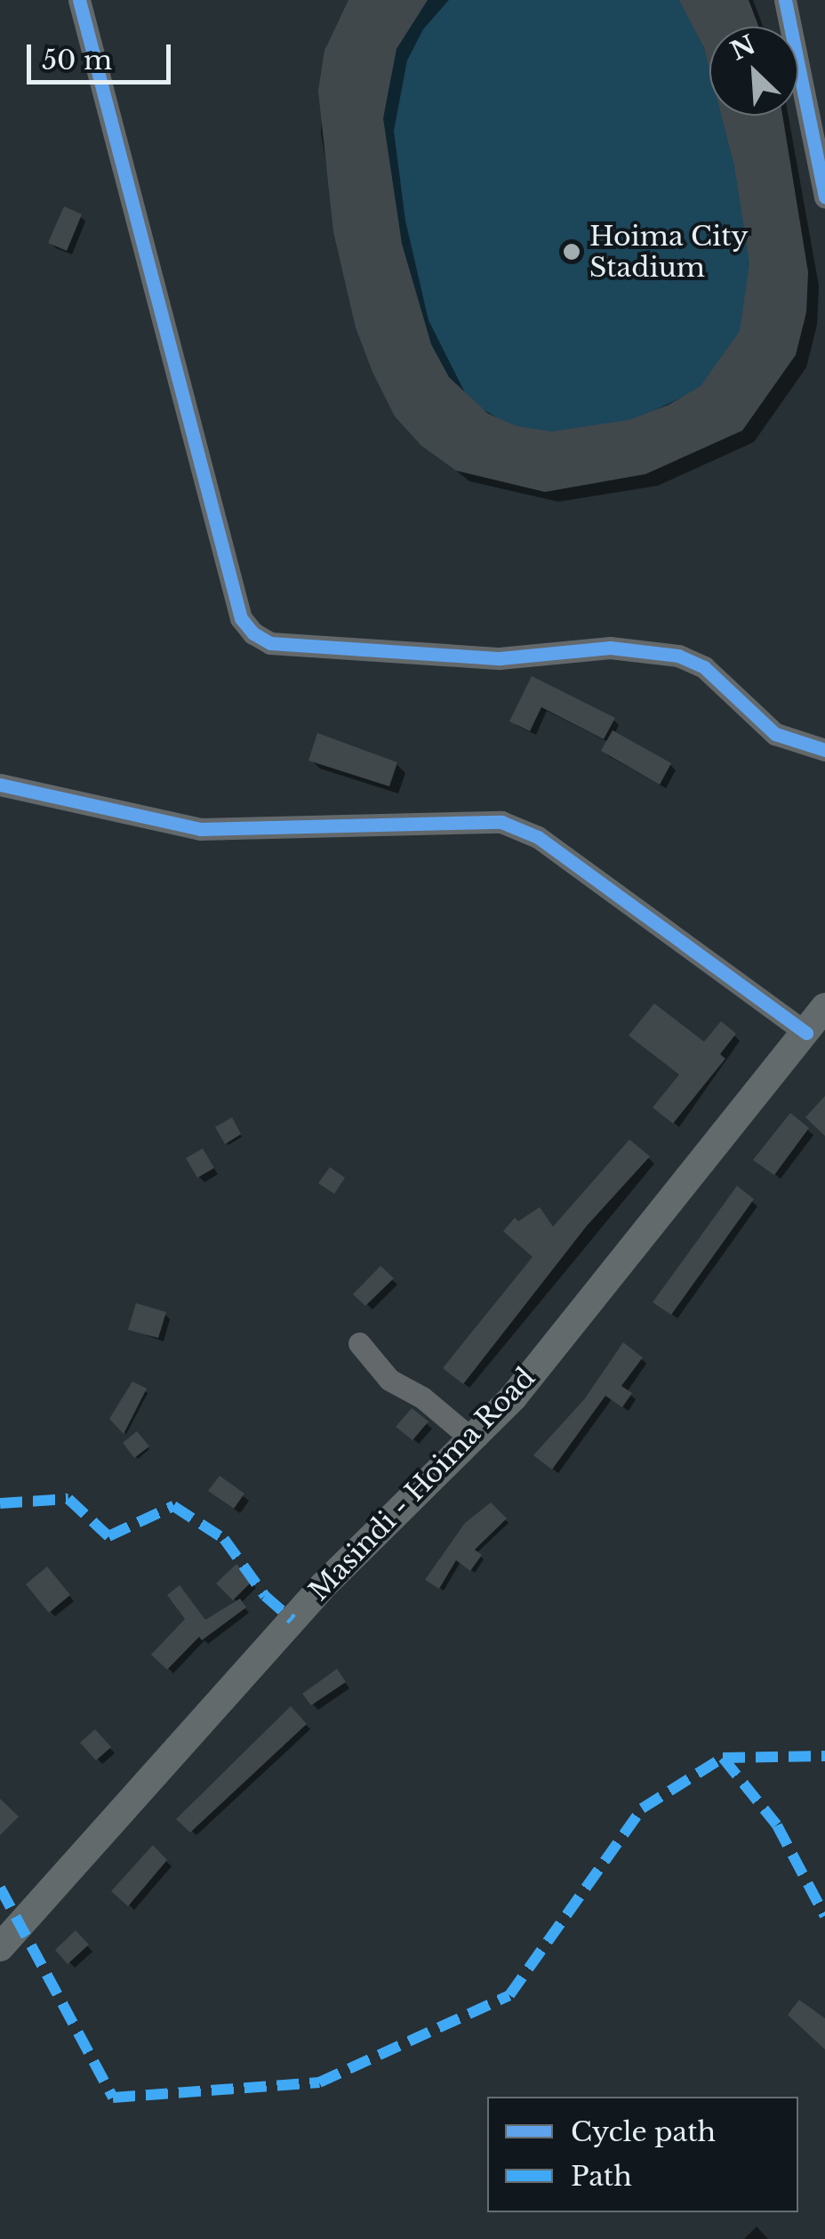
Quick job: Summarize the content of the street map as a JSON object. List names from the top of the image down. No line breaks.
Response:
{"streets":{"main road":["Masindi - Hoima Road"]},"places":["Hoima City Stadium"],"legend":["Cycle path","Path"],"scale_bar":"50 m","north":"top left"}
